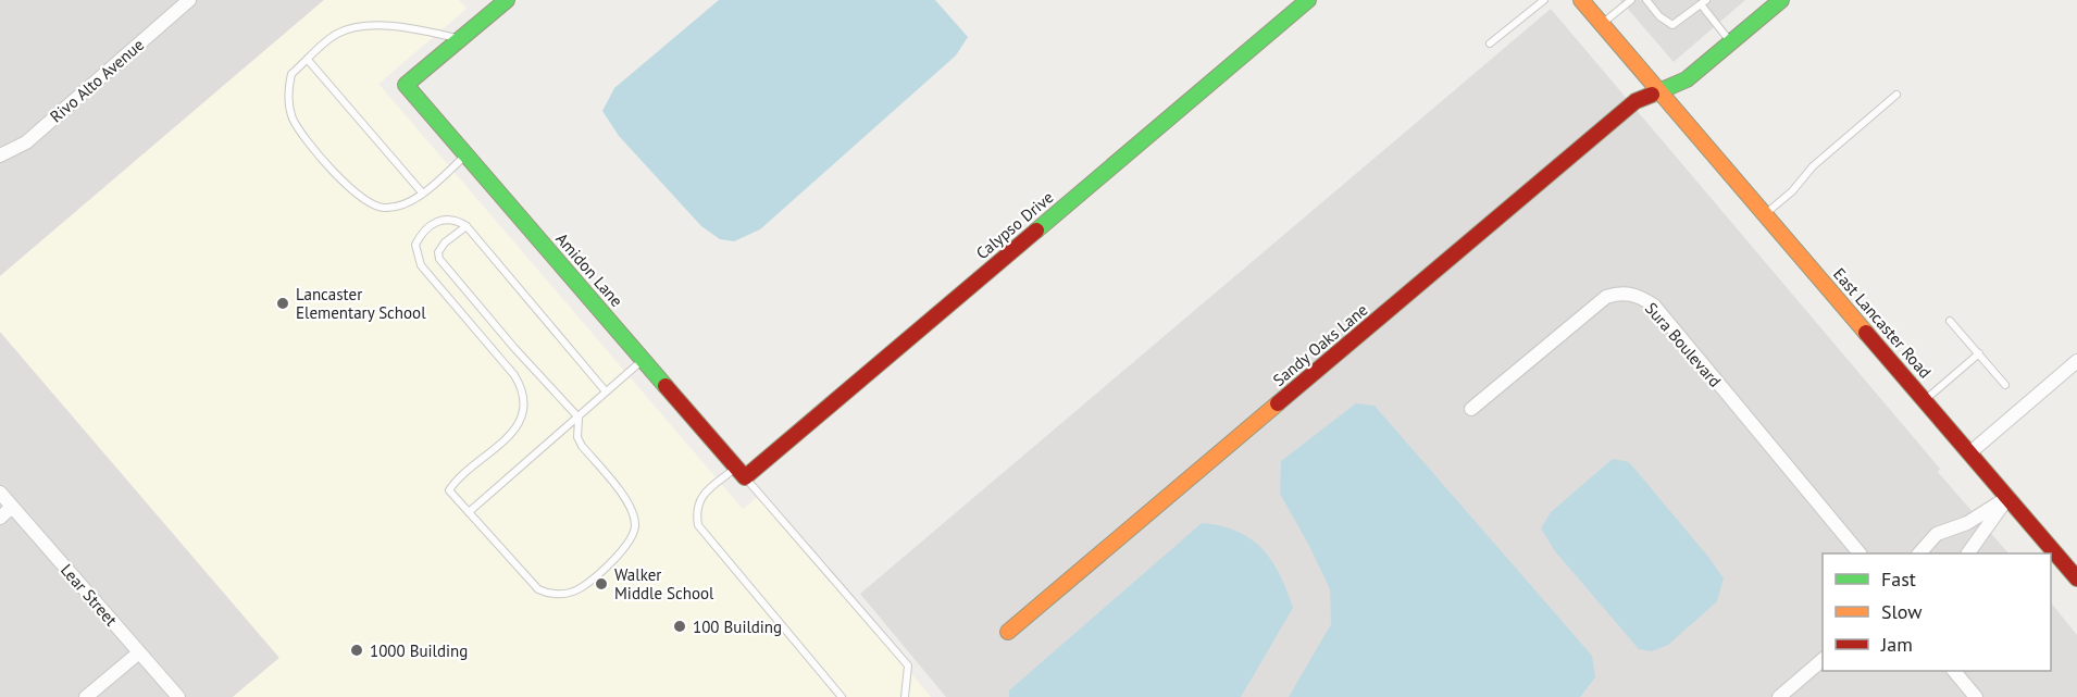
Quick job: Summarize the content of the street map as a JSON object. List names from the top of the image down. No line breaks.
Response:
{"streets":{"street":["Rivo Alto Avenue","Calypso Drive","Amidon Lane","East Lancaster Road","Sandy Oaks Lane","Sura Boulevard","Lear Street"]},"crossings":[["Calypso Drive","Amidon Lane"],["East Lancaster Road","Sandy Oaks Lane"]],"places":["Lancaster Elementary School","Walker Middle School","100 Building","1000 Building"],"legend":["Fast","Slow","Jam"]}
